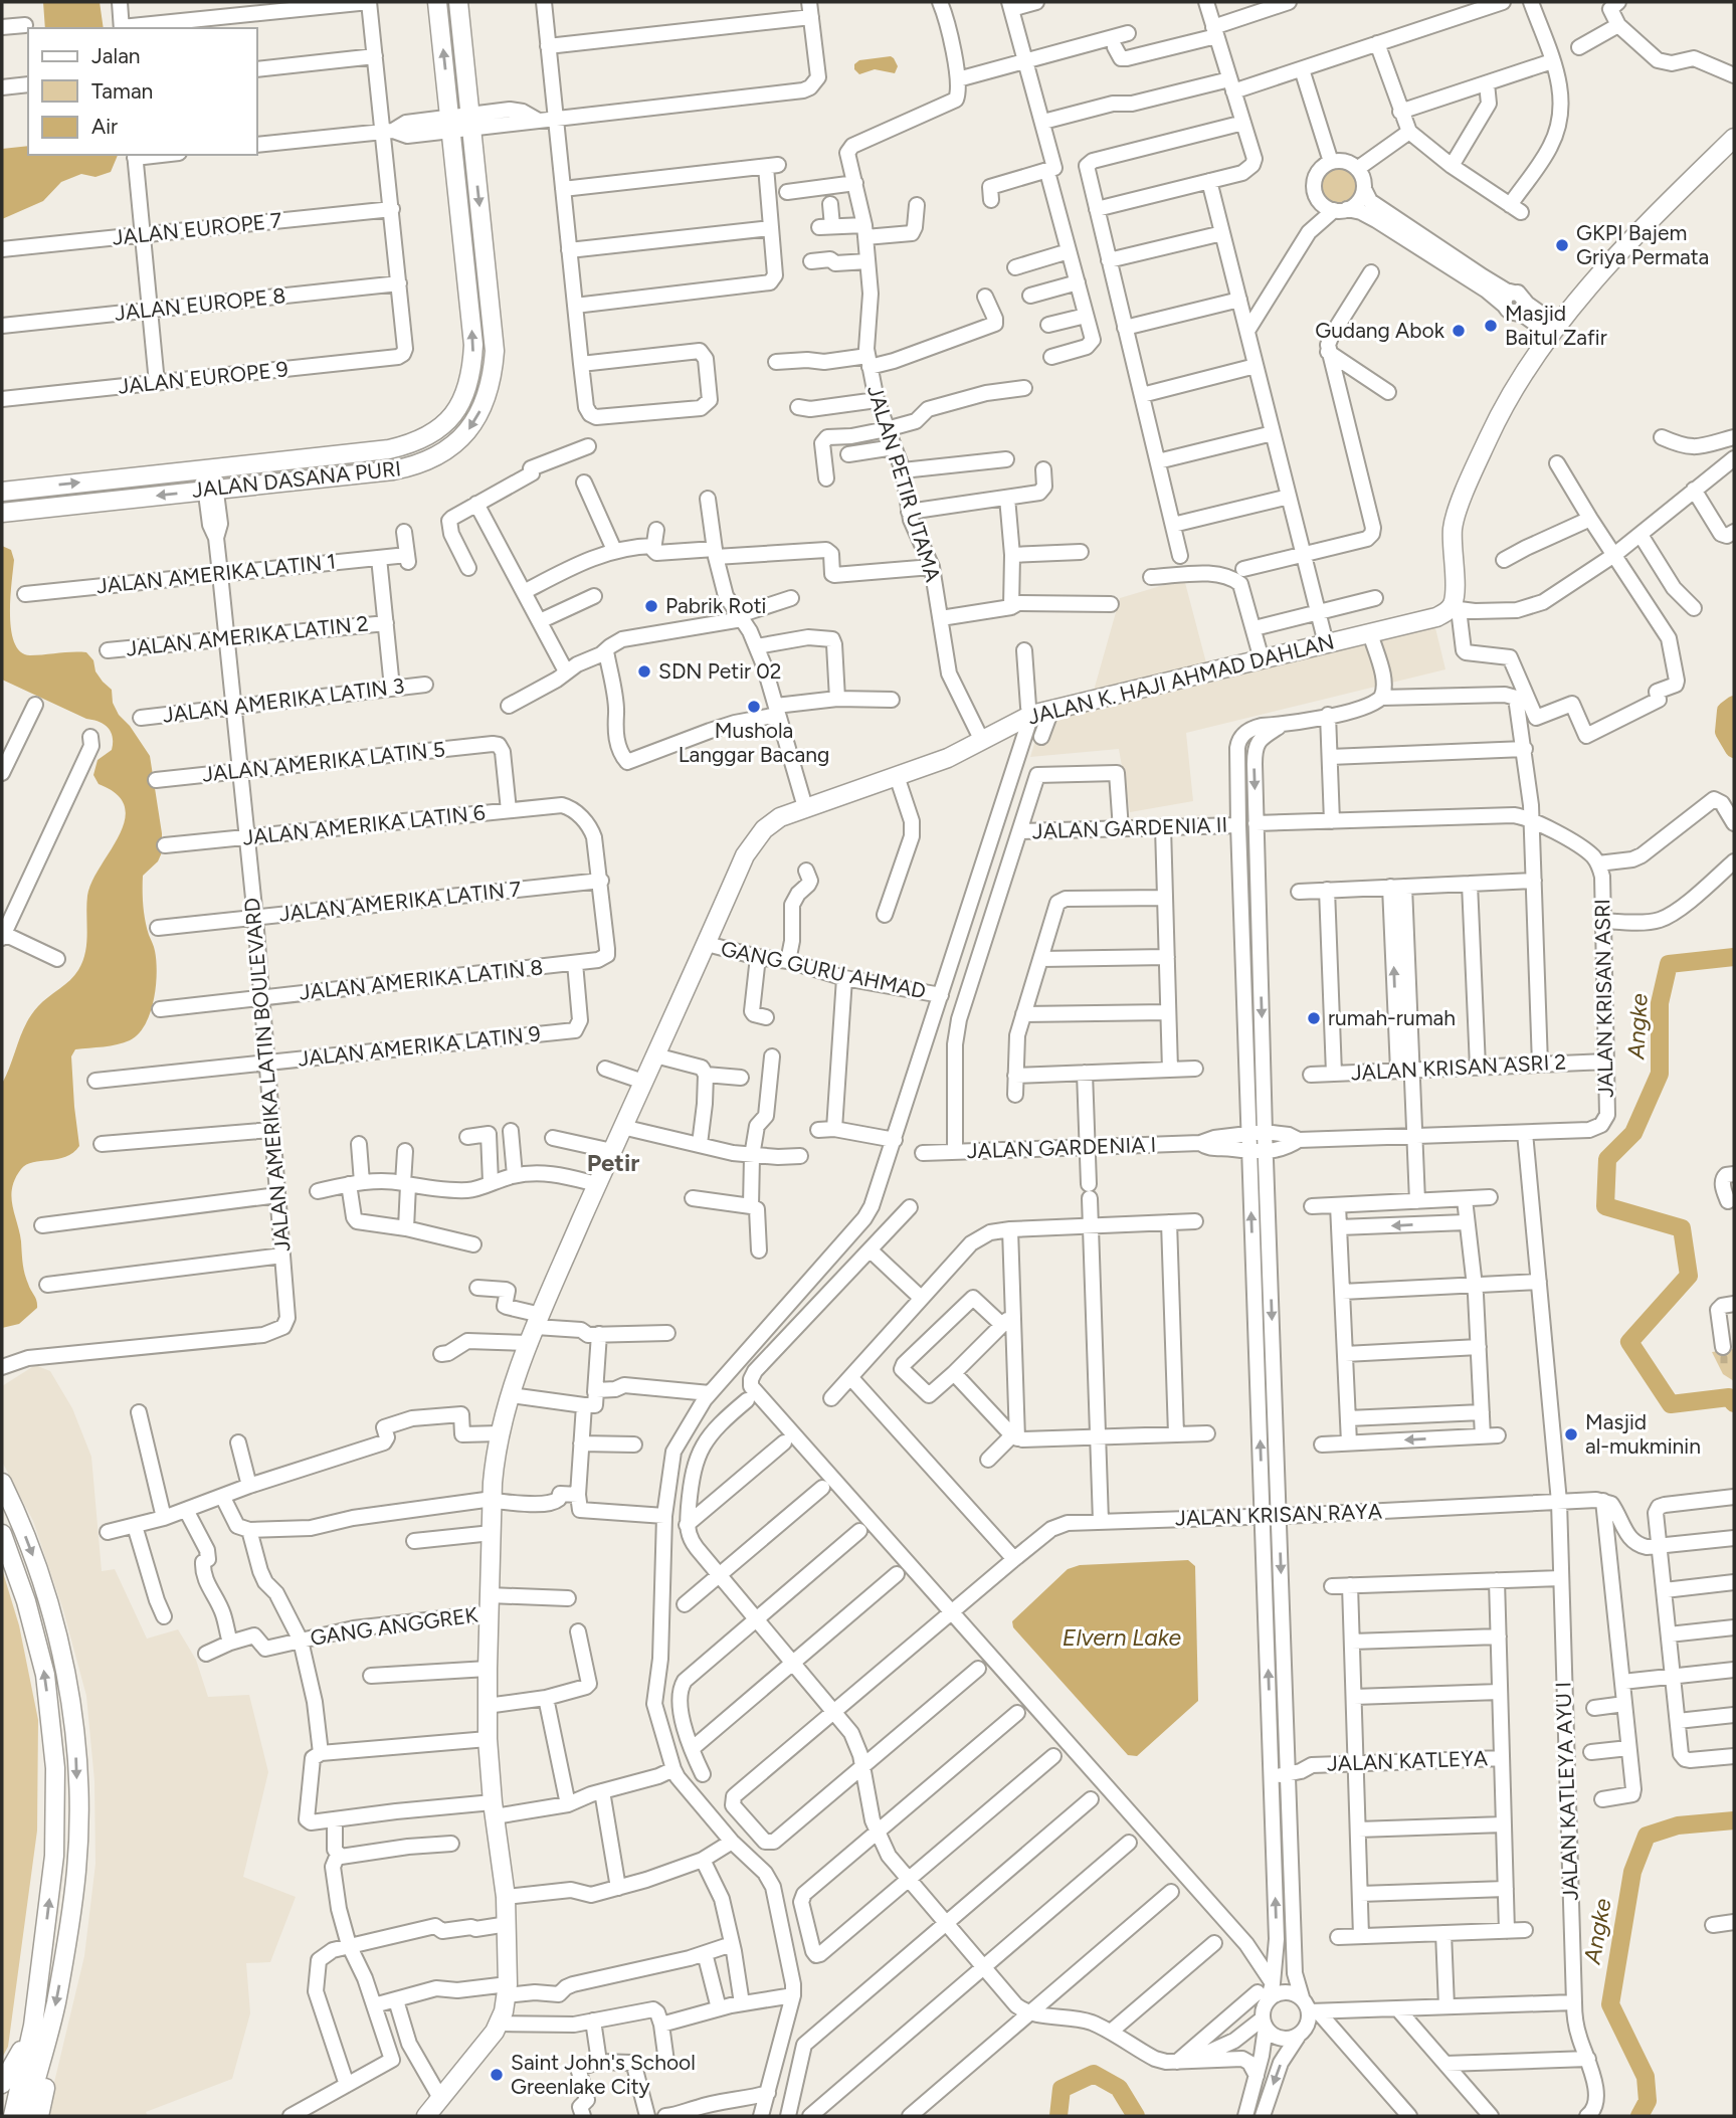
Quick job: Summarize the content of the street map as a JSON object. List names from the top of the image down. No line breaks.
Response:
{"streets":{"main road":["JALAN DASANA PURI","JALAN K. HAJI AHMAD DAHLAN"],"street":["JALAN EUROPE 7","JALAN EUROPE 8","JALAN EUROPE 9","JALAN PETIR UTAMA","JALAN AMERIKA LATIN 1","JALAN AMERIKA LATIN 2","JALAN AMERIKA LATIN 3","JALAN AMERIKA LATIN 5","JALAN AMERIKA LATIN 6","JALAN GARDENIA II","JALAN AMERIKA LATIN 7","GANG GURU AHMAD","JALAN AMERIKA LATIN 8","JALAN KRISAN ASRI","JALAN AMERIKA LATIN 9","JALAN KRISAN ASRI 2","JALAN AMERIKA LATIN BOULEVARD","JALAN GARDENIA I","JALAN KRISAN RAYA","GANG ANGGREK","JALAN KATLEYA","JALAN KATLEYA AYU I"]},"crossings":[["JALAN EUROPE 8","JALAN EUROPE 9"],["JALAN DASANA PURI","JALAN AMERIKA LATIN BOULEVARD"],["JALAN PETIR UTAMA","JALAN K. HAJI AHMAD DAHLAN"],["JALAN AMERIKA LATIN 1","JALAN AMERIKA LATIN BOULEVARD"],["JALAN AMERIKA LATIN 2","JALAN AMERIKA LATIN BOULEVARD"],["JALAN K. HAJI AHMAD DAHLAN","GANG GURU AHMAD"],["JALAN K. HAJI AHMAD DAHLAN","GANG ANGGREK"],["JALAN AMERIKA LATIN 3","JALAN AMERIKA LATIN BOULEVARD"],["JALAN AMERIKA LATIN 5","JALAN AMERIKA LATIN 6"],["JALAN AMERIKA LATIN 5","JALAN AMERIKA LATIN BOULEVARD"],["JALAN AMERIKA LATIN 6","JALAN AMERIKA LATIN 7"],["JALAN AMERIKA LATIN 6","JALAN AMERIKA LATIN 8"],["JALAN AMERIKA LATIN 6","JALAN AMERIKA LATIN BOULEVARD"],["JALAN AMERIKA LATIN 7","JALAN AMERIKA LATIN 8"],["JALAN AMERIKA LATIN 7","JALAN AMERIKA LATIN BOULEVARD"],["JALAN AMERIKA LATIN 8","JALAN AMERIKA LATIN 9"],["JALAN AMERIKA LATIN 8","JALAN AMERIKA LATIN BOULEVARD"],["JALAN KRISAN ASRI","JALAN KRISAN ASRI 2"],["JALAN AMERIKA LATIN 9","JALAN AMERIKA LATIN BOULEVARD"],["JALAN KRISAN RAYA","JALAN KATLEYA AYU I"]],"districts":["Petir"],"water":["Angke","Elvern Lake"],"places":["GKPI Bajem Griya Permata","Masjid Baitul Zafir","Gudang Abok","Pabrik Roti","SDN Petir 02","Mushola Langgar Bacang","rumah-rumah","Masjid al-mukminin","Saint John's School Greenlake City"],"legend":["Jalan","Taman","Air"]}
